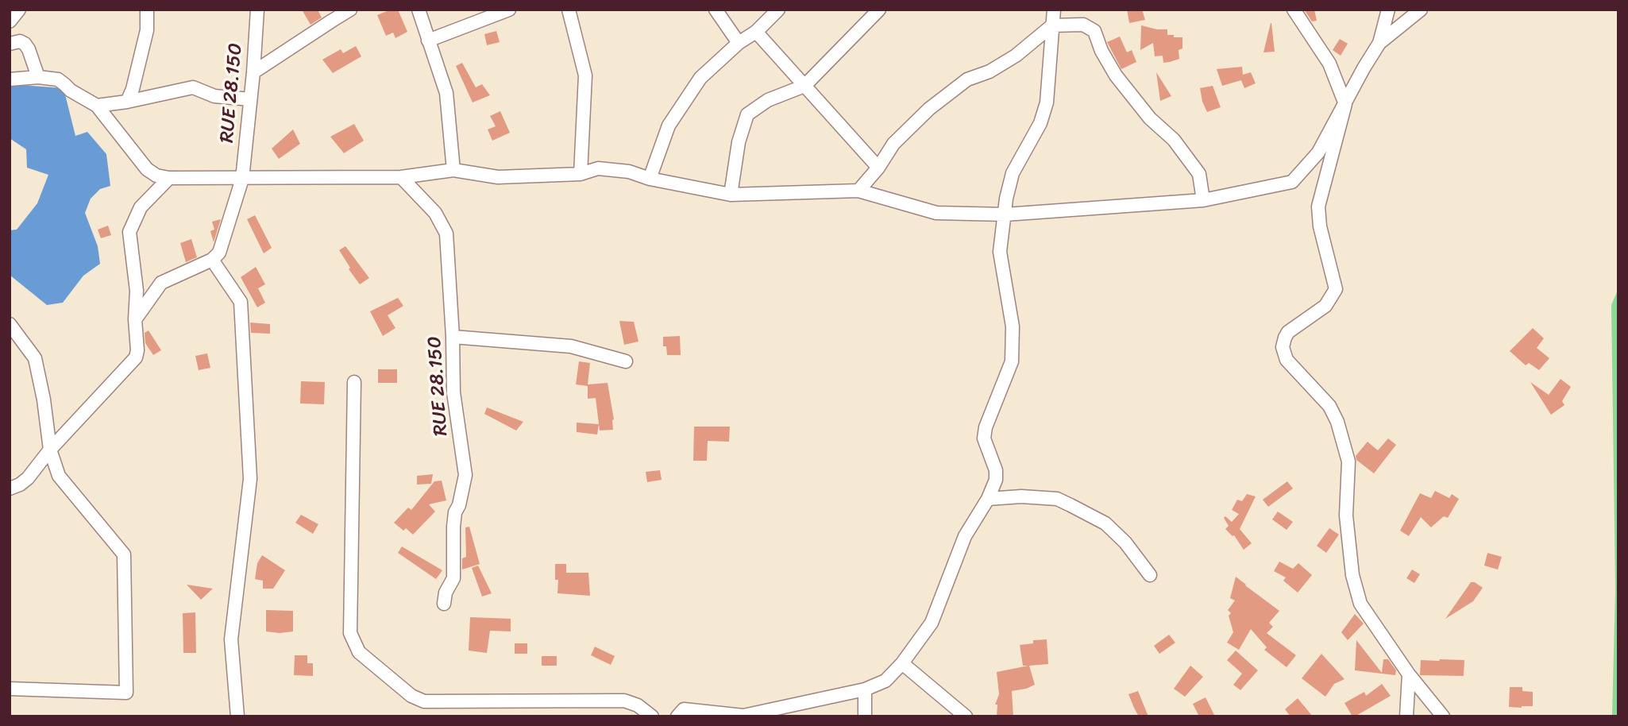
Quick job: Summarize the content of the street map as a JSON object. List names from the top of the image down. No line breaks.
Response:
{"streets":{"street":["RUE 28.150"]}}
